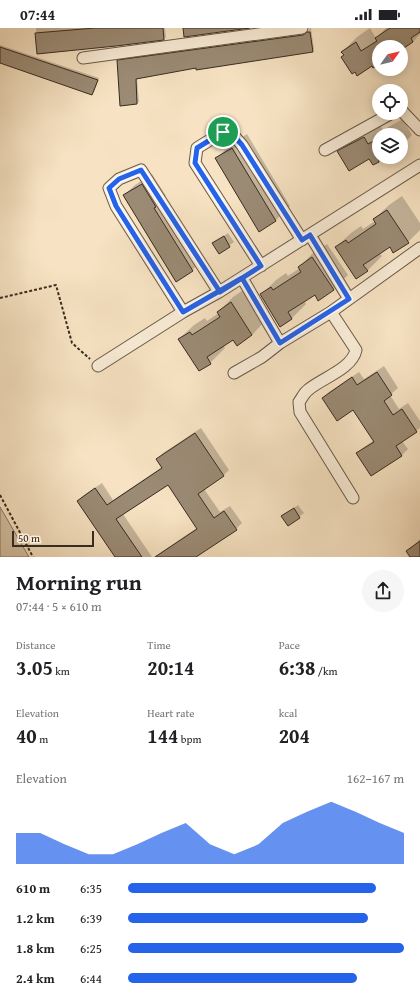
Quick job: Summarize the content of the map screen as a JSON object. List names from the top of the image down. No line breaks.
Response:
{"scale_bar":"50 m","north":"top right","page":{"status":"07:44","scale":"50 m","heading":["Morning run","07:44 · 5 × 610 m"],"stats":[["Distance","3.05 km"],["Time","20:14"],["Pace","6:38 /km"],["Elevation","40 m"],["Heart rate","144 bpm"],["kcal","204"]],"chart":["Elevation","162–167 m"],"list":[{"name":"610 m","note":"6:35"},{"name":"1.2 km","note":"6:39"},{"name":"1.8 km","note":"6:25"},{"name":"2.4 km","note":"6:44"}]}}
